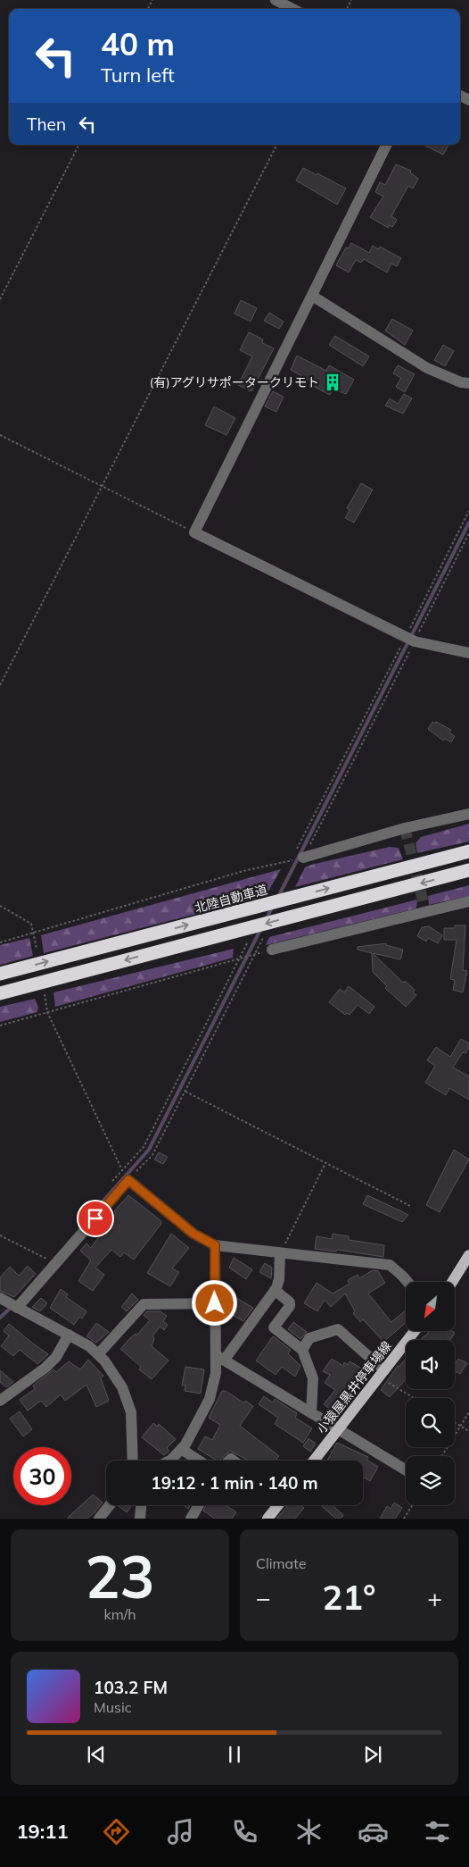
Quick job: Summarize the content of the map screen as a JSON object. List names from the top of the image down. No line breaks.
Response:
{"streets":{"highway":["北陸自動車道"],"main road":["小猿屋黒井停車場線"]},"places":{"building":["(有)アグリサポータークリモト"]},"north":"bottom left","page":{"turn":["40 m","Turn left"],"then":"Then","limit":"30","trip":"19:12 · 1 min · 140 m","tile":[["23","km/h"],"Climate"],"heat":["−","21°","+"],"song":["103.2 FM","Music"],"tabs":"19:11"}}
